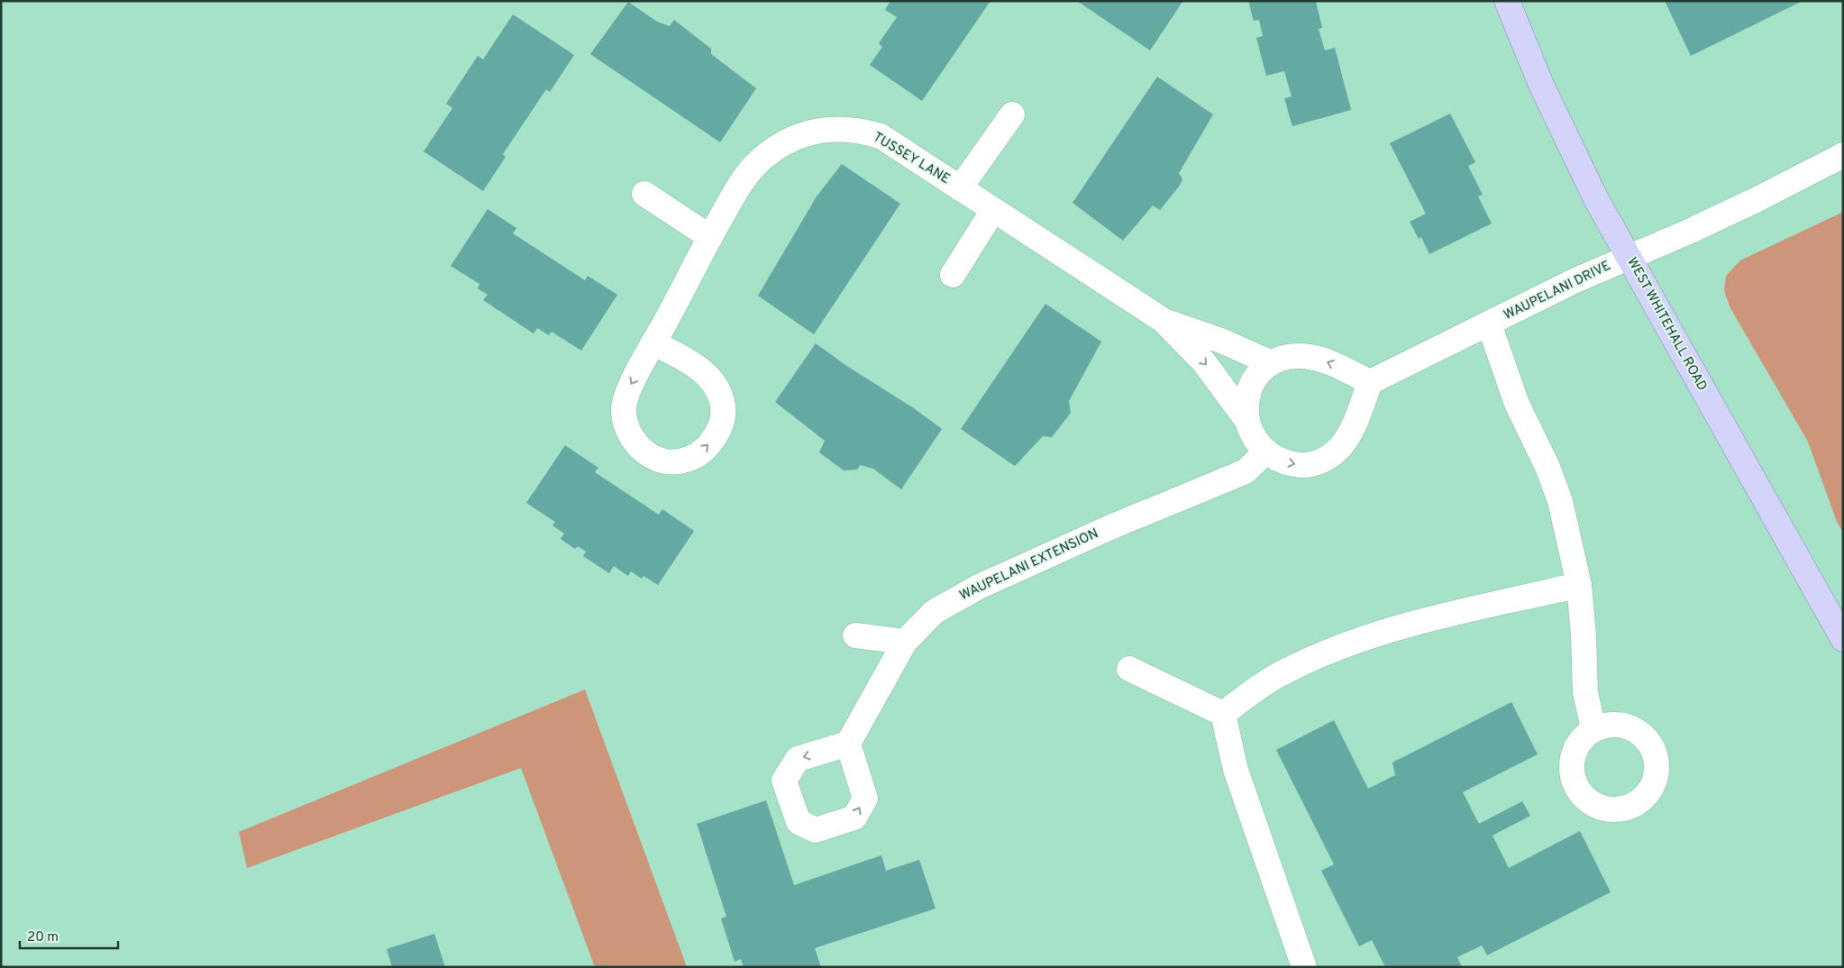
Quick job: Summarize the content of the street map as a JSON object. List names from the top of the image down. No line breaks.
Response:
{"streets":{"main road":["WEST WHITEHALL ROAD"],"street":["TUSSEY LANE","WAUPELANI DRIVE","WAUPELANI EXTENSION"]},"crossings":[["TUSSEY LANE","WAUPELANI DRIVE"],["TUSSEY LANE","WAUPELANI EXTENSION"],["WAUPELANI DRIVE","WEST WHITEHALL ROAD"],["WAUPELANI DRIVE","WAUPELANI EXTENSION"]],"scale_bar":"20 m"}
